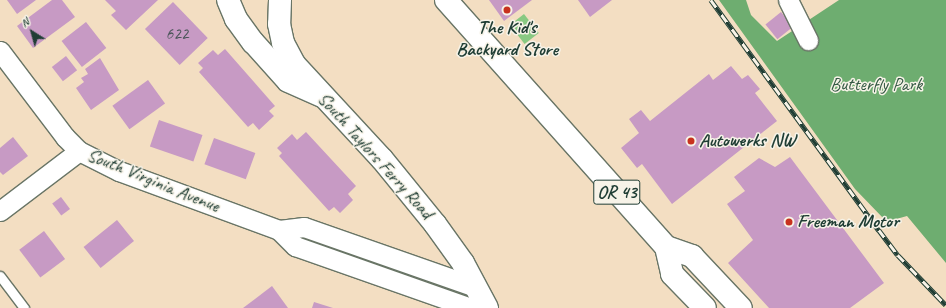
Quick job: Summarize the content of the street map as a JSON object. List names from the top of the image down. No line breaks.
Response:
{"streets":{"main road":["South Taylors Ferry Road","OR 43"],"street":["South Virginia Avenue"]},"crossings":[["South Taylors Ferry Road","South Virginia Avenue"]],"parks":["Butterfly Park"],"places":["The Kid's Backyard Store","Autowerks NW","Freeman Motor"],"house_numbers":["622"],"north":"top left"}
